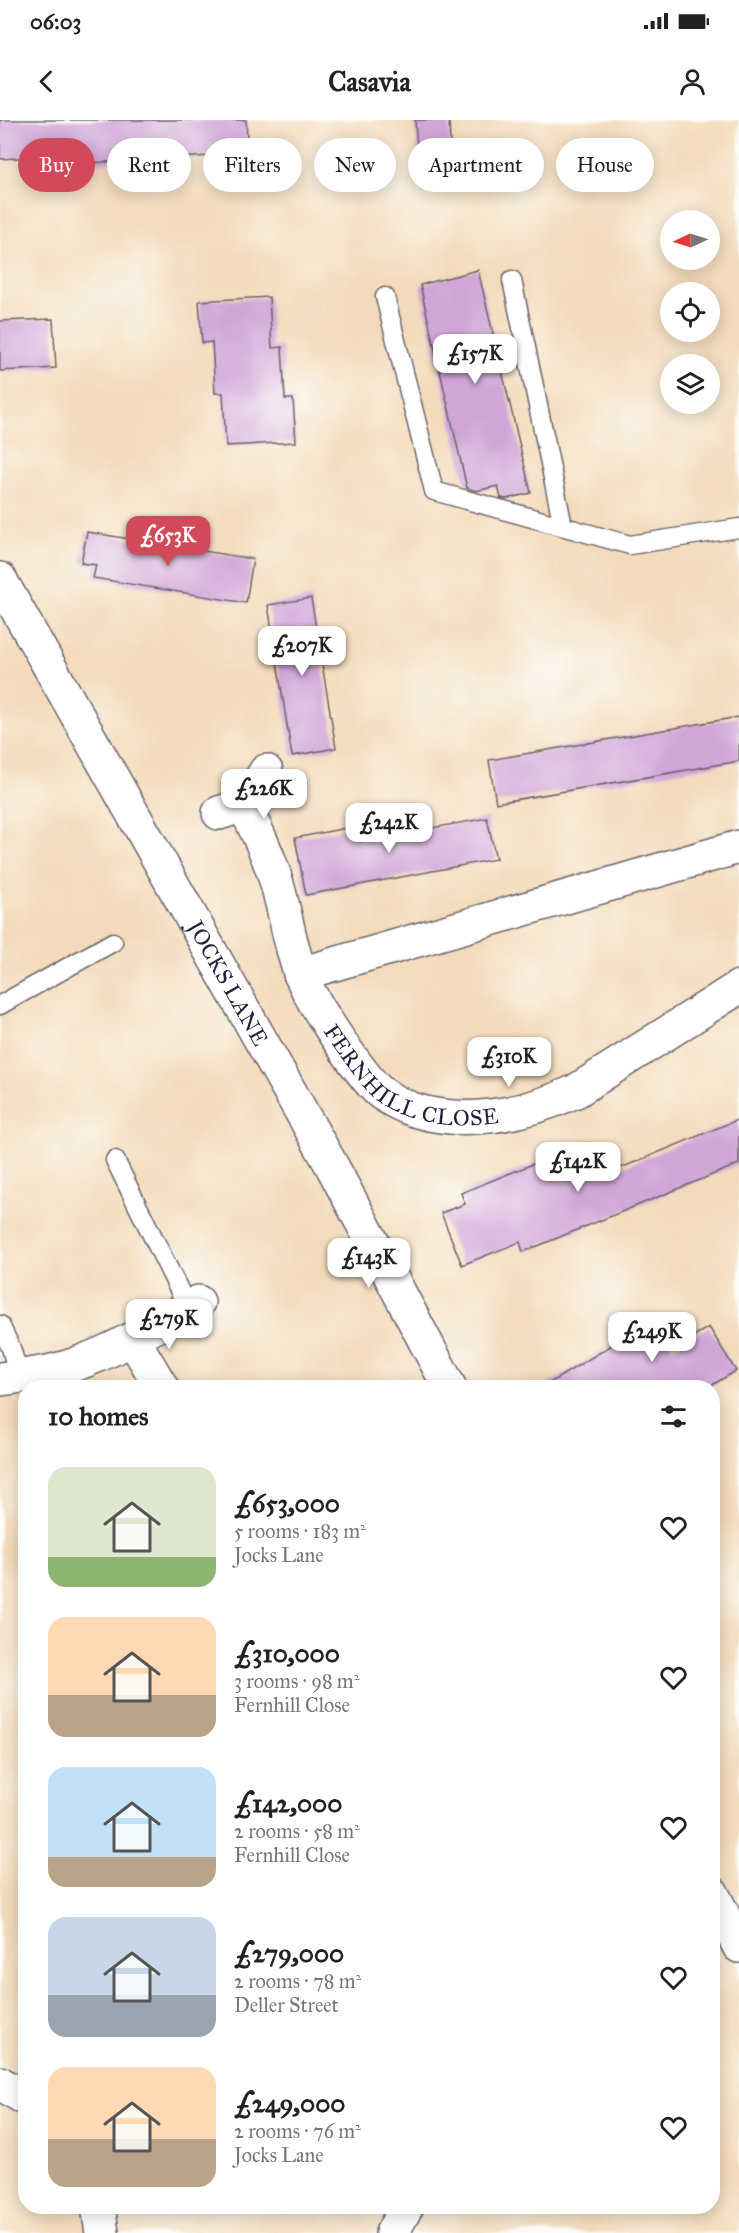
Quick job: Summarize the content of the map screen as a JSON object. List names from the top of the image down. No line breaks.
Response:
{"streets":{"street":["JOCKS LANE","FERNHILL CLOSE"]},"north":"left","page":{"status":"06:03","header":"Casavia","chip":["Buy","Rent","Filters","New","Apartment","House"],"price":["£157K","£653K","£207K","£226K","£242K","£310K","£142K","£143K","£279K","£249K"],"heading":"10 homes","list":[{"name":"£653,000","note":"5 rooms · 183 m² · Jocks Lane"},{"name":"£310,000","note":"3 rooms · 98 m² · Fernhill Close"},{"name":"£142,000","note":"2 rooms · 58 m² · Fernhill Close"},{"name":"£279,000","note":"2 rooms · 78 m² · Deller Street"},{"name":"£249,000","note":"2 rooms · 76 m² · Jocks Lane"}]}}
